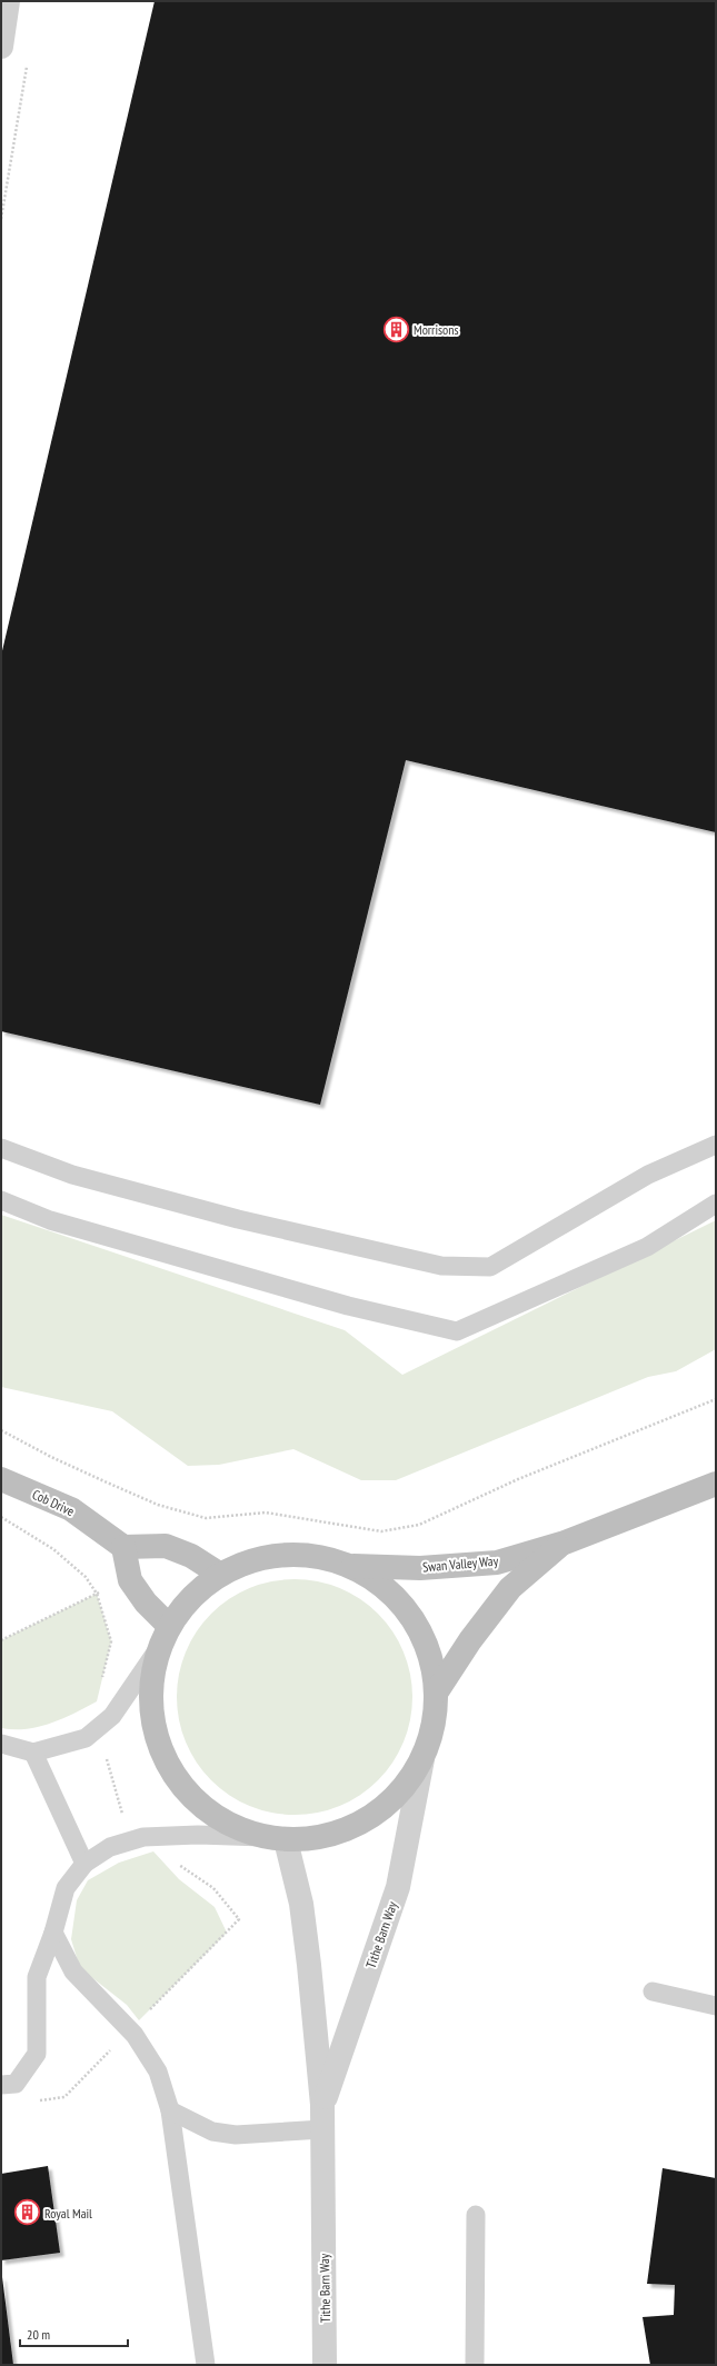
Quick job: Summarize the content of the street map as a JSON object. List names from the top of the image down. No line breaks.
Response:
{"streets":{"street":["Cob Drive","Swan Valley Way","Tithe Barn Way"]},"places":{"building":["Morrisons","Royal Mail"]},"scale_bar":"20 m"}
